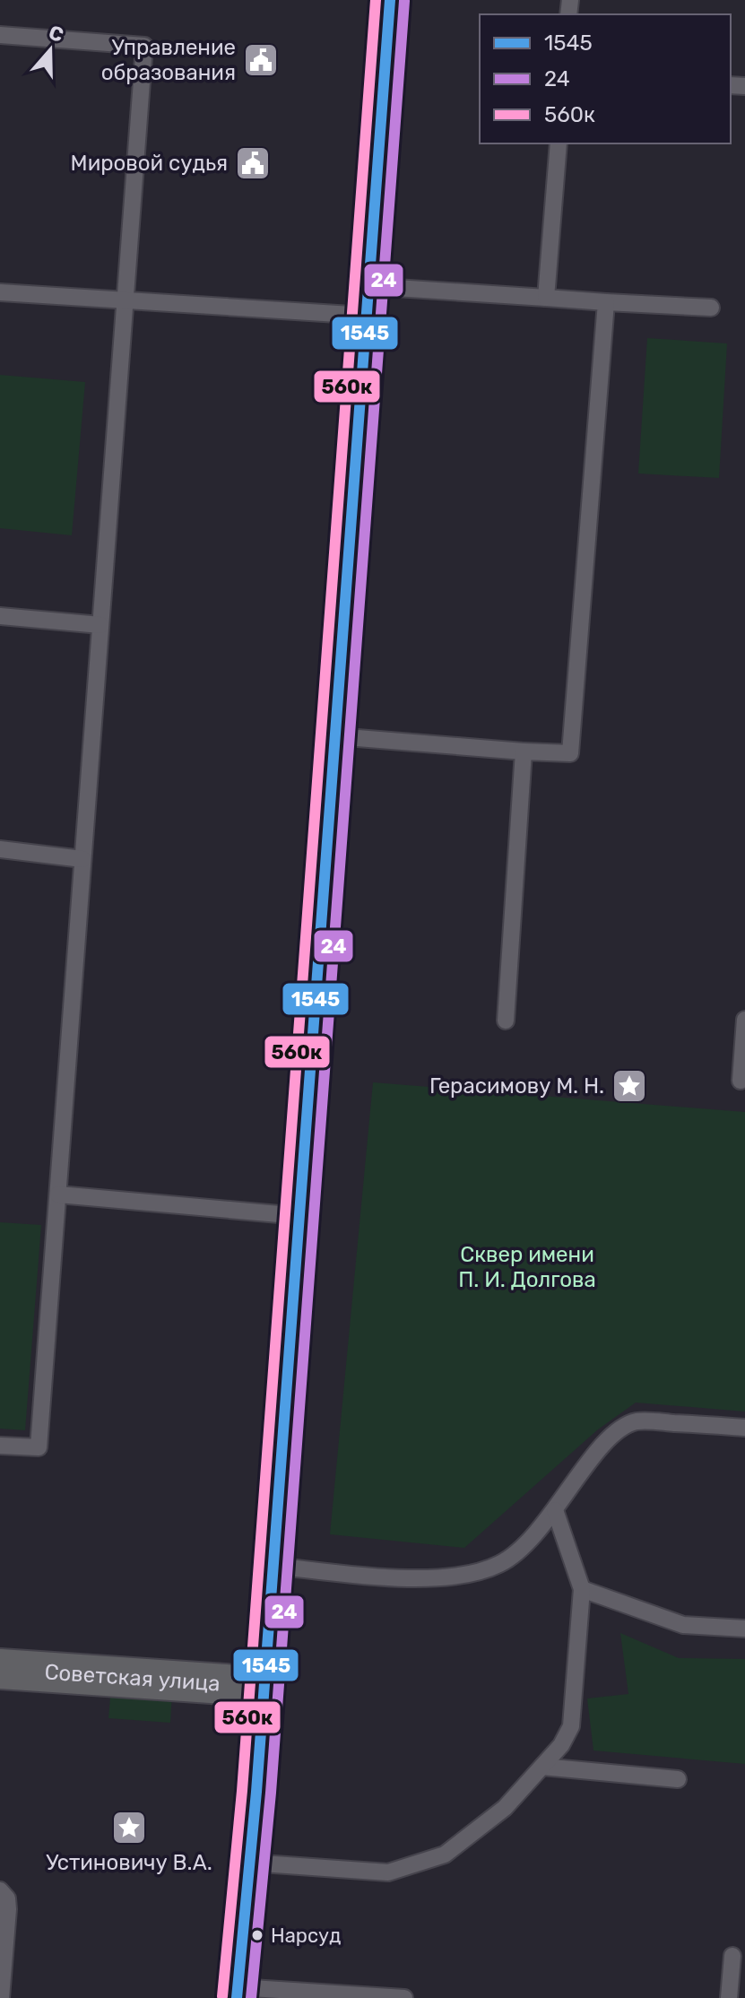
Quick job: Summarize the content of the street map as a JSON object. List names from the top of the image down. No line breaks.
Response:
{"streets":{"main road":["Советская улица"]},"parks":["Сквер имени П. И. Долгова"],"places":{"public building":["Управление образования","Мировой судья"],"place":["Герасимову М. Н.","Устиновичу В.А."],"other":["Нарсуд"]},"lines":["transit line 1545","transit line 560к","transit line 24"],"legend":["1545","24","560к"],"north":"top"}
